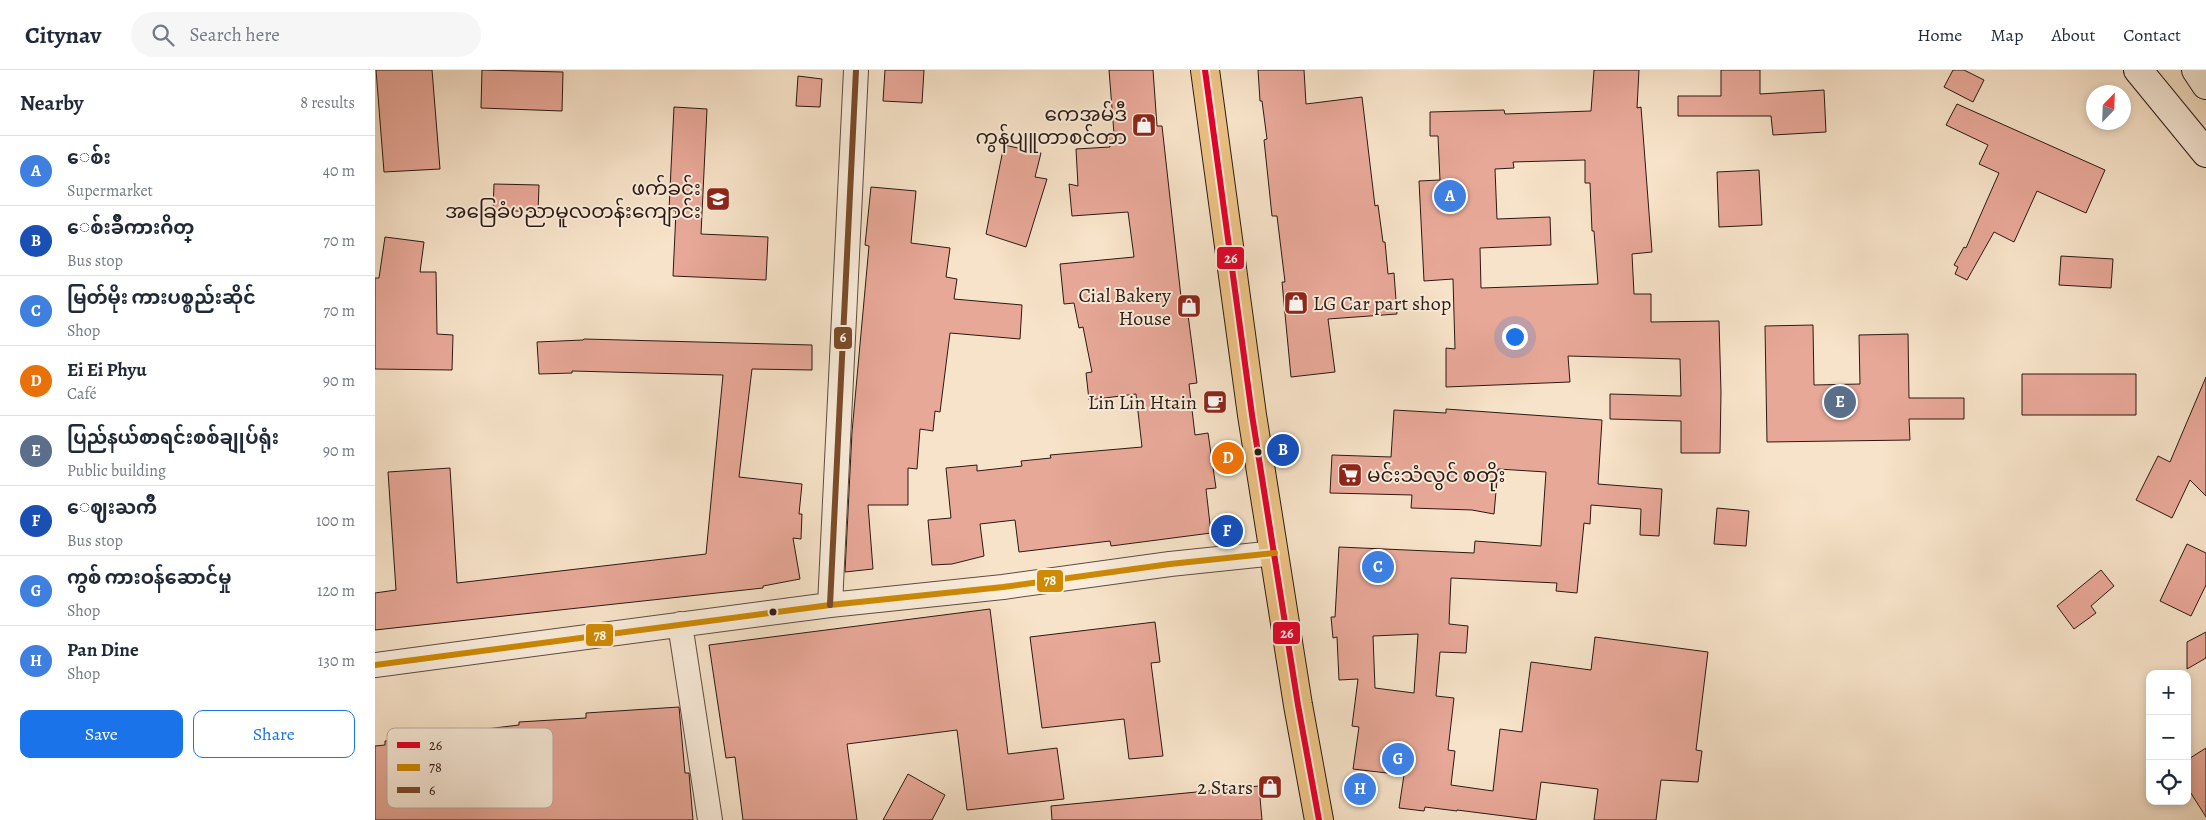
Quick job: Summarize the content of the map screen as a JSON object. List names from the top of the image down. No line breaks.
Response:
{"places":{"shop":["ကေအမ်ဒီ ကွန်ပျူတာစင်တာ","LG Car part shop","Cial Bakery House","2 Stars"],"school or university":["ဖက်ခင်း အခြေခံပညာမူလတန်းကျောင်း"],"cafe":["Lin Lin Htain"],"supermarket":["မင်းသံလွင် စတိုး"]},"lines":["transit line 26","transit line 6","transit line 78"],"legend":["26","78","6"],"north":"top right","page":{"header":"Citynav","search":"Search here","nav":["Home","Map","About","Contact"],"heading":["Nearby","8 results"],"list":[{"mark":"A","name":"ေစ်း","note":"Supermarket","value":"40 m"},{"mark":"B","name":"ေစ်းခ်ဳိကားဂိတ္","note":"Bus stop","value":"70 m"},{"mark":"C","name":"မြတ်မိုး ကားပစ္စည်းဆိုင်","note":"Shop","value":"70 m"},{"mark":"D","name":"Ei Ei Phyu","note":"Café","value":"90 m"},{"mark":"E","name":"ပြည်နယ်စာရင်းစစ်ချုပ်ရုံး","note":"Public building","value":"90 m"},{"mark":"F","name":"ေဈးႀကိဳ","note":"Bus stop","value":"100 m"},{"mark":"G","name":"ကွစ် ကားဝန်ဆောင်မှု","note":"Shop","value":"120 m"},{"mark":"H","name":"Pan Dine","note":"Shop","value":"130 m"}],"pins":["A","E","B","D","F","C","G","H"],"map_buttons":["+","−"],"buttons":["Save","Share"]}}
